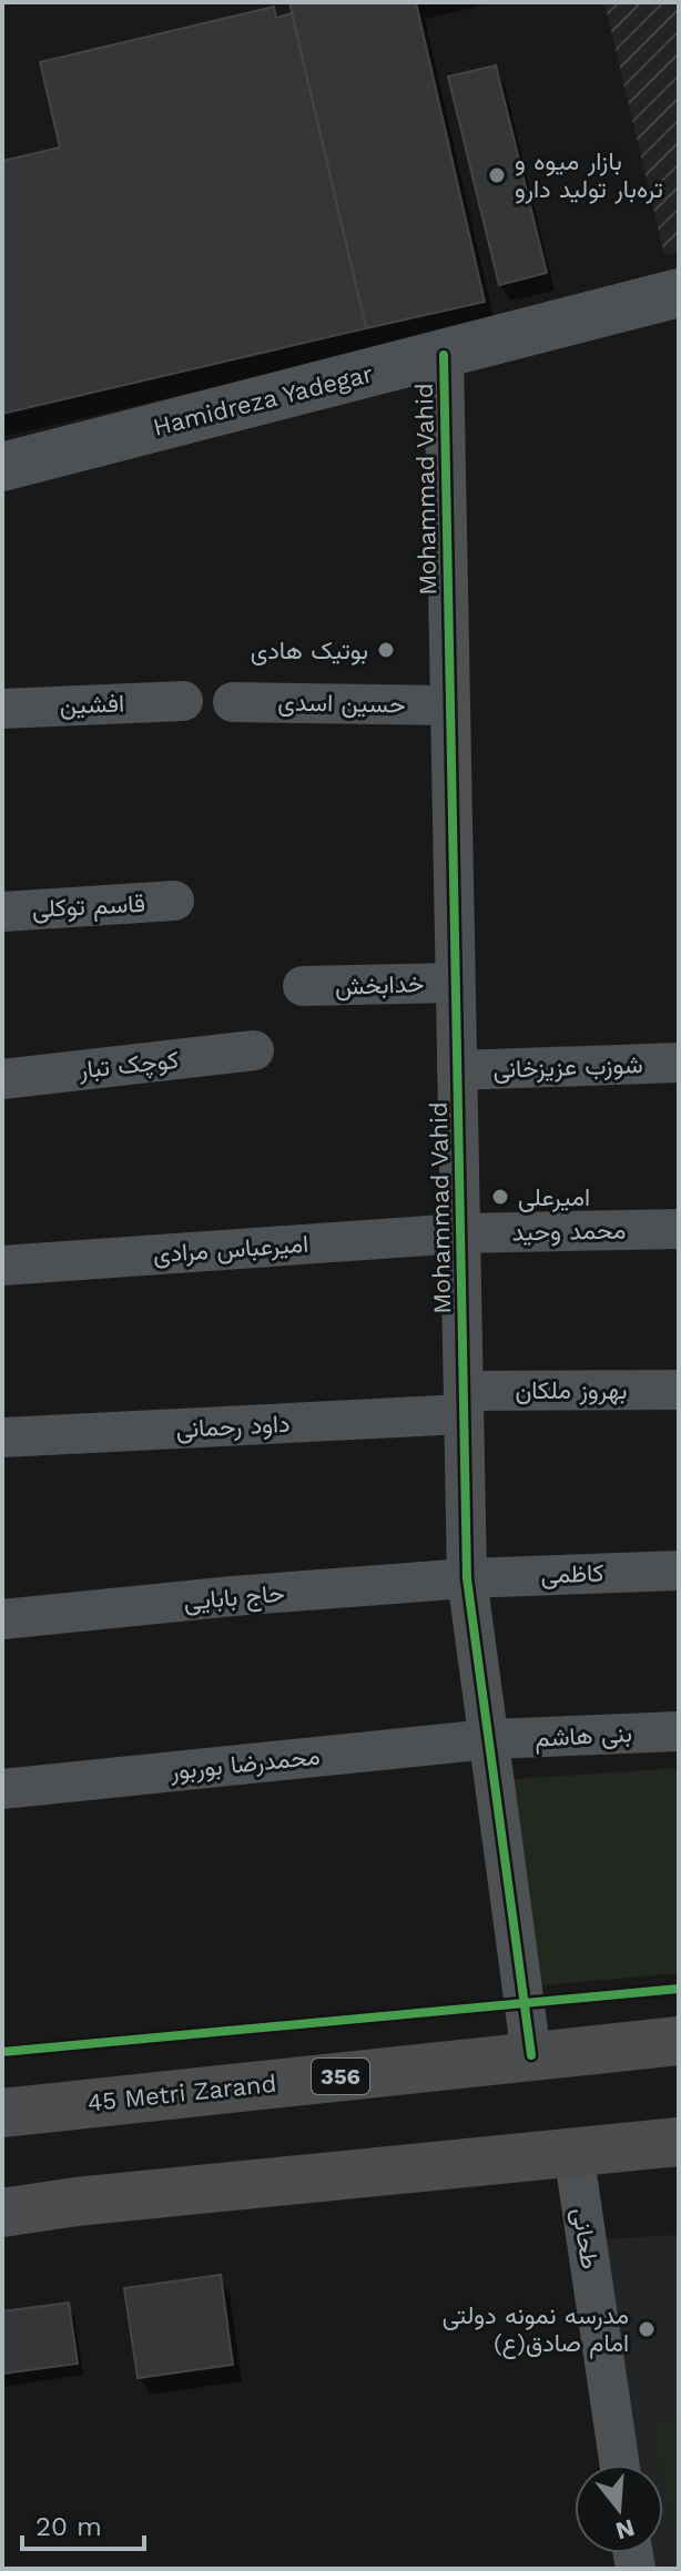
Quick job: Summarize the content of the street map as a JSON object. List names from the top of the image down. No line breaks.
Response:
{"streets":{"main road":["356","45 Metri Zarand"],"street":["Hamidreza Yadegar","Mohammad Vahid","حسین اسدی","افشین","قاسم توکلی","خدابخش","کوچک تبار","شوزب عزیزخانی","محمد وحید","امیرعباس مرادی","بهروز ملکان","داود رحمانی","کاظمی","حاج بابایی","بنی هاشم","محمدرضا بوربور","طحانی"]},"crossings":[["Hamidreza Yadegar","Mohammad Vahid"],["Mohammad Vahid","حسین اسدی"],["Mohammad Vahid","خدابخش"],["Mohammad Vahid","شوزب عزیزخانی"],["Mohammad Vahid","محمد وحید"],["Mohammad Vahid","امیرعباس مرادی"],["Mohammad Vahid","بهروز ملکان"],["Mohammad Vahid","داود رحمانی"],["Mohammad Vahid","کاظمی"],["Mohammad Vahid","حاج بابایی"],["Mohammad Vahid","بنی هاشم"],["Mohammad Vahid","محمدرضا بوربور"],["Mohammad Vahid","45 Metri Zarand"],["محمد وحید","امیرعباس مرادی"],["بهروز ملکان","داود رحمانی"],["کاظمی","حاج بابایی"],["بنی هاشم","محمدرضا بوربور"]],"places":["بازار میوه و تره‌بار تولید دارو","بوتیک هادی","امیرعلی","مدرسه نمونه دولتی امام صادق(ع)"],"scale_bar":"20 m","north":"bottom"}
